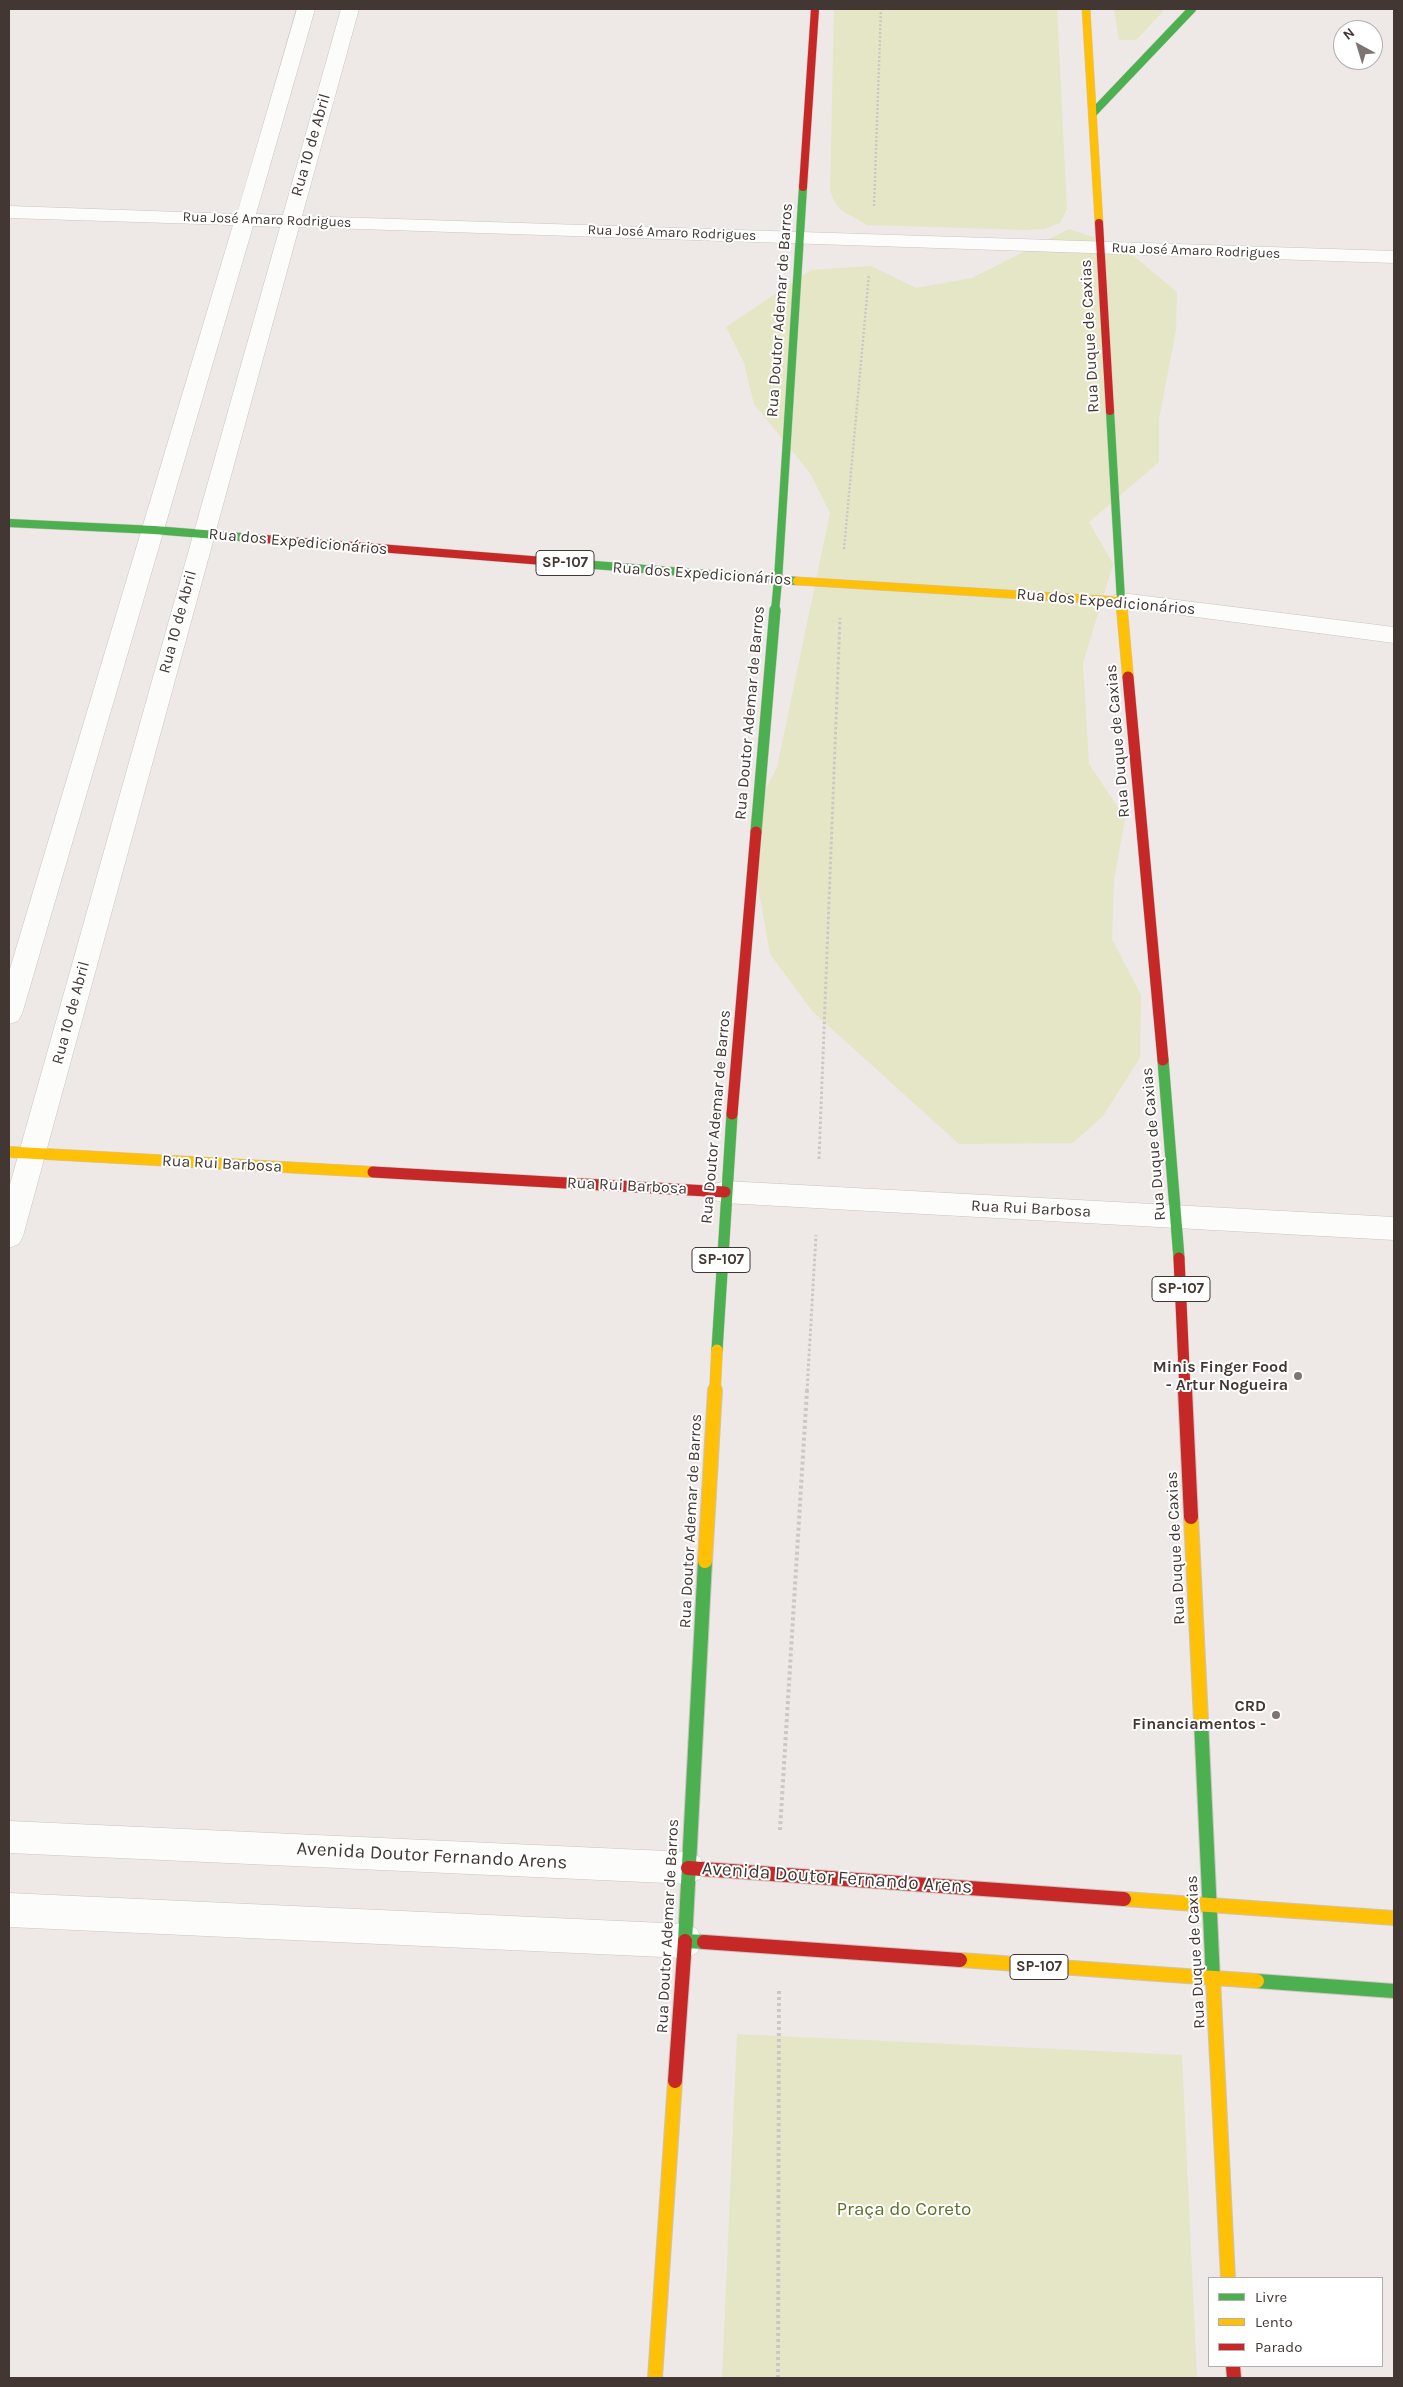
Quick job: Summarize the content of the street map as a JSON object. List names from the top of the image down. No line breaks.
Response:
{"streets":{"main road":["Rua Doutor Ademar de Barros","Rua Duque de Caxias","Rua dos Expedicionários","SP-107","Rua Rui Barbosa","Avenida Doutor Fernando Arens"],"street":["Rua 10 de Abril","Rua José Amaro Rodrigues"]},"crossings":[["Rua 10 de Abril","Rua José Amaro Rodrigues"],["Rua 10 de Abril","Rua dos Expedicionários"],["Rua 10 de Abril","Rua Rui Barbosa"],["Rua José Amaro Rodrigues","Rua Doutor Ademar de Barros"],["Rua José Amaro Rodrigues","Rua Duque de Caxias"],["Rua Doutor Ademar de Barros","Rua dos Expedicionários"],["Rua Doutor Ademar de Barros","SP-107"],["Rua Doutor Ademar de Barros","Rua Rui Barbosa"],["Rua Doutor Ademar de Barros","Avenida Doutor Fernando Arens"],["Rua Duque de Caxias","Rua dos Expedicionários"],["Rua Duque de Caxias","SP-107"],["Rua Duque de Caxias","Rua Rui Barbosa"],["Rua Duque de Caxias","Avenida Doutor Fernando Arens"]],"parks":["Praça do Coreto"],"places":["Minis Finger Food - Artur Nogueira","CRD Financiamentos -"],"legend":["Livre","Lento","Parado"],"north":"top left"}
